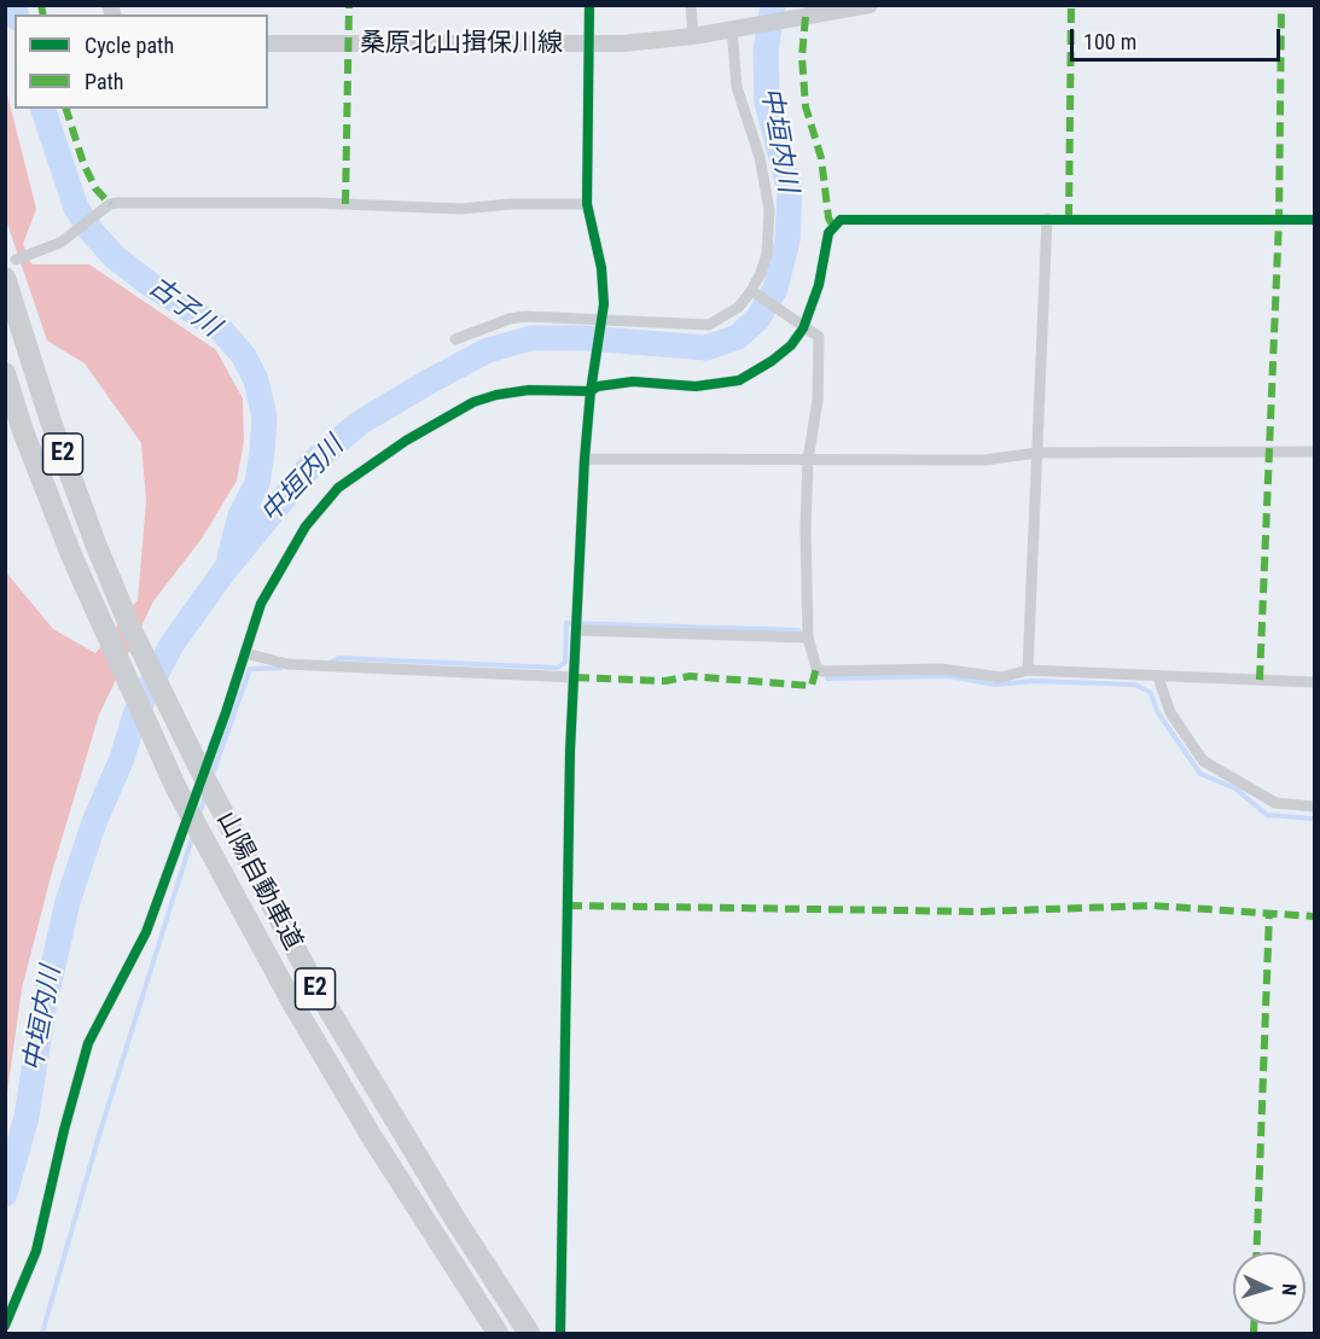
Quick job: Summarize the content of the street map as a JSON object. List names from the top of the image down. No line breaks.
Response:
{"streets":{"highway":["E2","山陽自動車道"],"main road":["桑原北山揖保川線"]},"water":["中垣内川","古子川"],"legend":["Cycle path","Path"],"scale_bar":"100 m","north":"right"}
